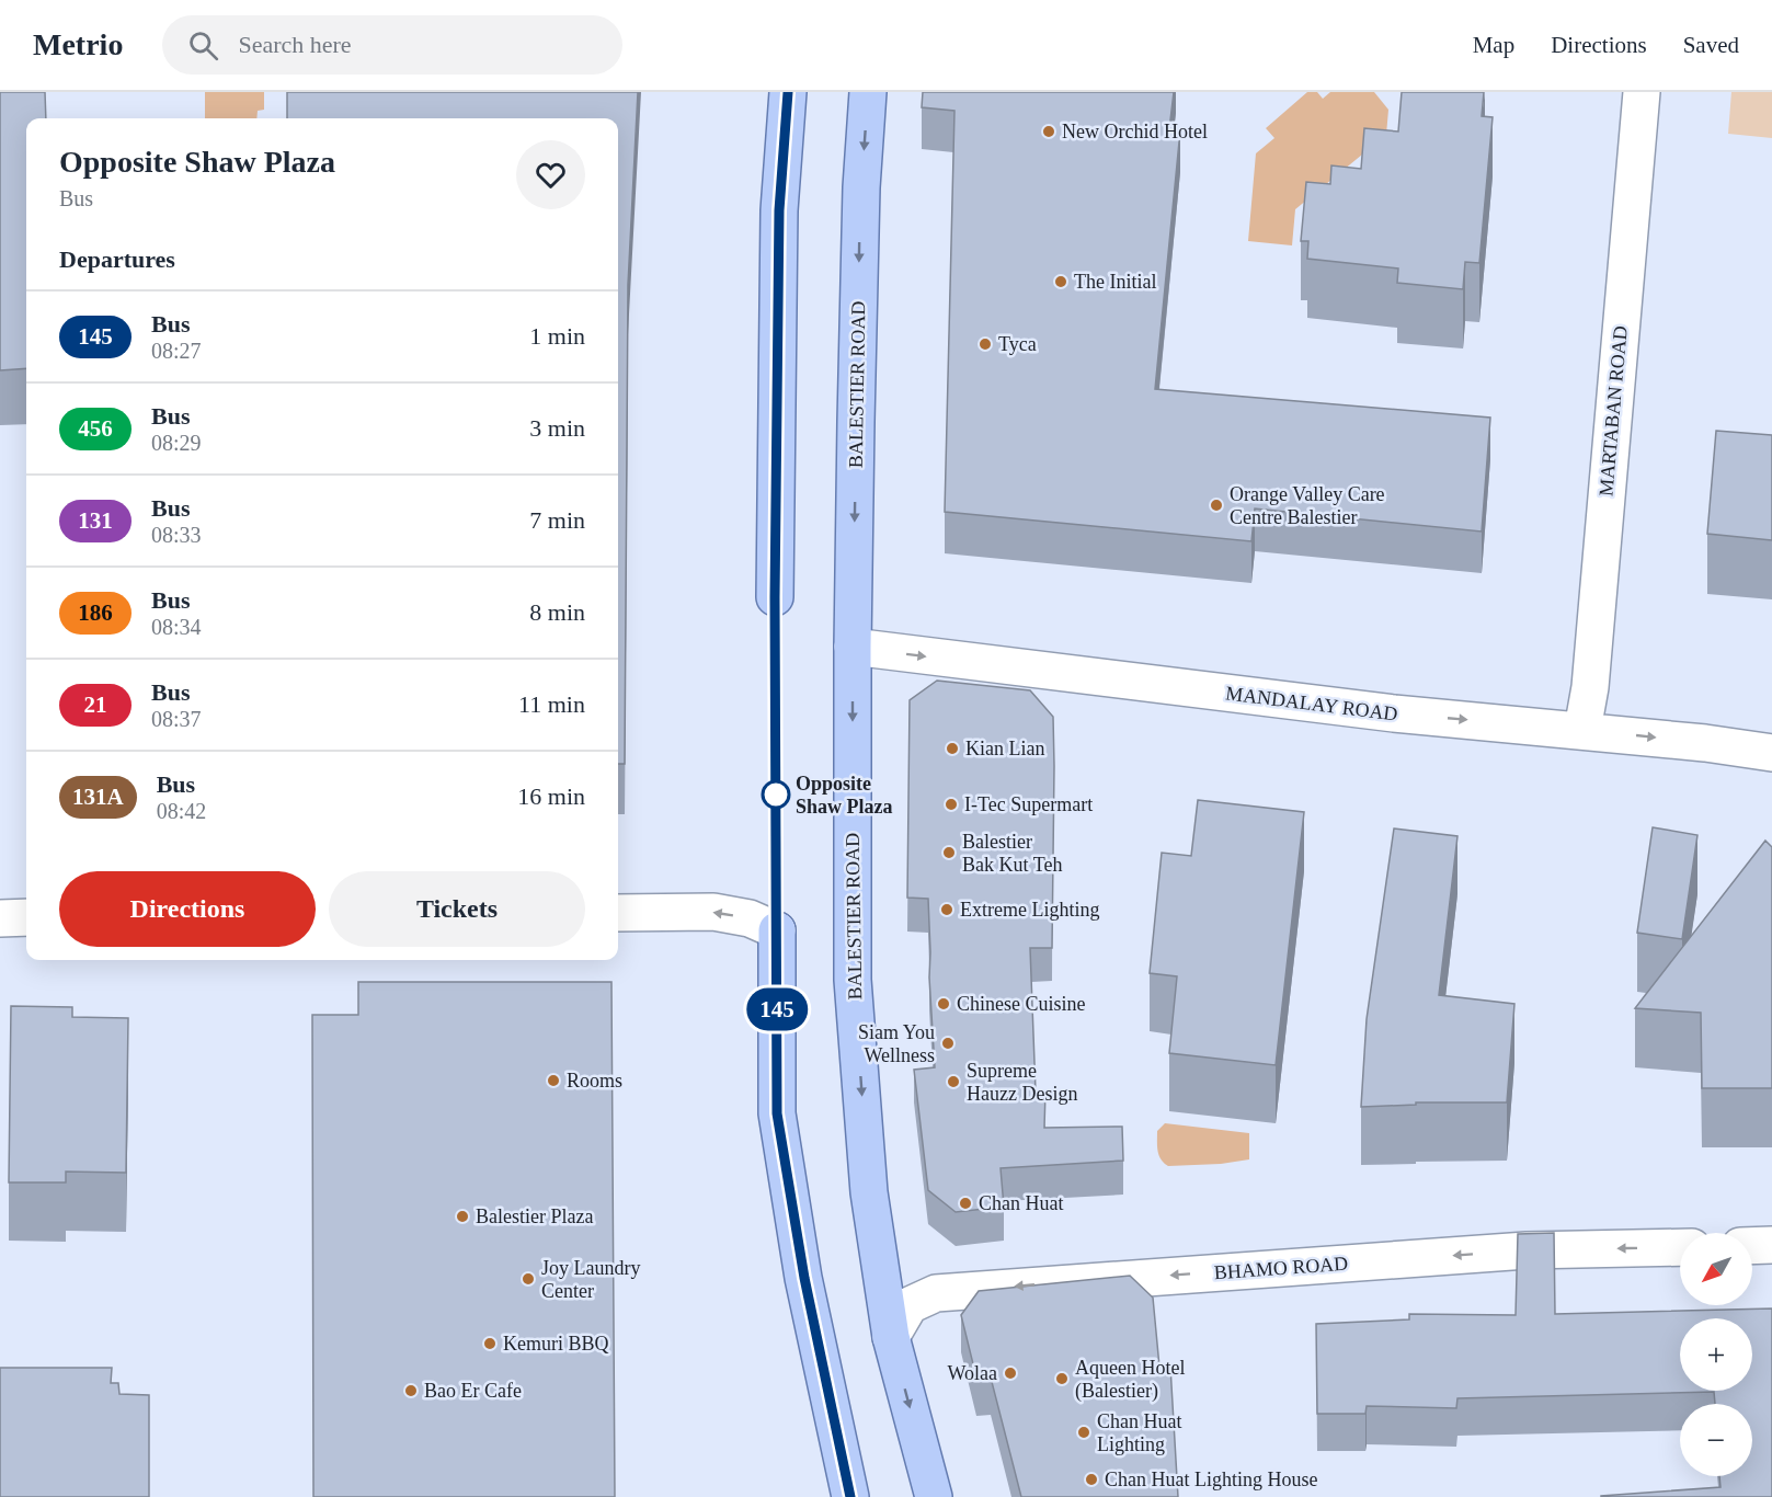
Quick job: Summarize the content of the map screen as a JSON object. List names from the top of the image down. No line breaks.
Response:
{"streets":{"main road":["BALESTIER ROAD"],"street":["MARTABAN ROAD","MANDALAY ROAD","BHAMO ROAD"]},"crossings":[["BALESTIER ROAD","MANDALAY ROAD"],["BALESTIER ROAD","BHAMO ROAD"],["MARTABAN ROAD","MANDALAY ROAD"]],"one_way":["MANDALAY ROAD","BHAMO ROAD"],"places":["New Orchid Hotel","The Initial","Tyca","Orange Valley Care Centre Balestier","Kian Lian","Opposite Shaw Plaza","I-Tec Supermart","Balestier Bak Kut Teh","Extreme Lighting","Chinese Cuisine","Siam You Wellness","Rooms","Supreme Hauzz Design","Chan Huat","Balestier Plaza","Joy Laundry Center","Kemuri BBQ","Wolaa","Aqueen Hotel (Balestier)","Bao Er Cafe","Chan Huat Lighting","Chan Huat Lighting House"],"lines":["bus line 145"],"north":"bottom left","page":{"header":"Metrio","search":"Search here","nav":["Map","Directions","Saved"],"on_map":"145","heading":[["Opposite Shaw Plaza","Bus"],"Departures"],"list":[{"mark":"145","name":"Bus","note":"08:27","value":"1 min"},{"mark":"456","name":"Bus","note":"08:29","value":"3 min"},{"mark":"131","name":"Bus","note":"08:33","value":"7 min"},{"mark":"186","name":"Bus","note":"08:34","value":"8 min"},{"mark":"21","name":"Bus","note":"08:37","value":"11 min"},{"mark":"131A","name":"Bus","note":"08:42","value":"16 min"}],"buttons":["Directions","Tickets"],"map_buttons":["+","−"]}}
